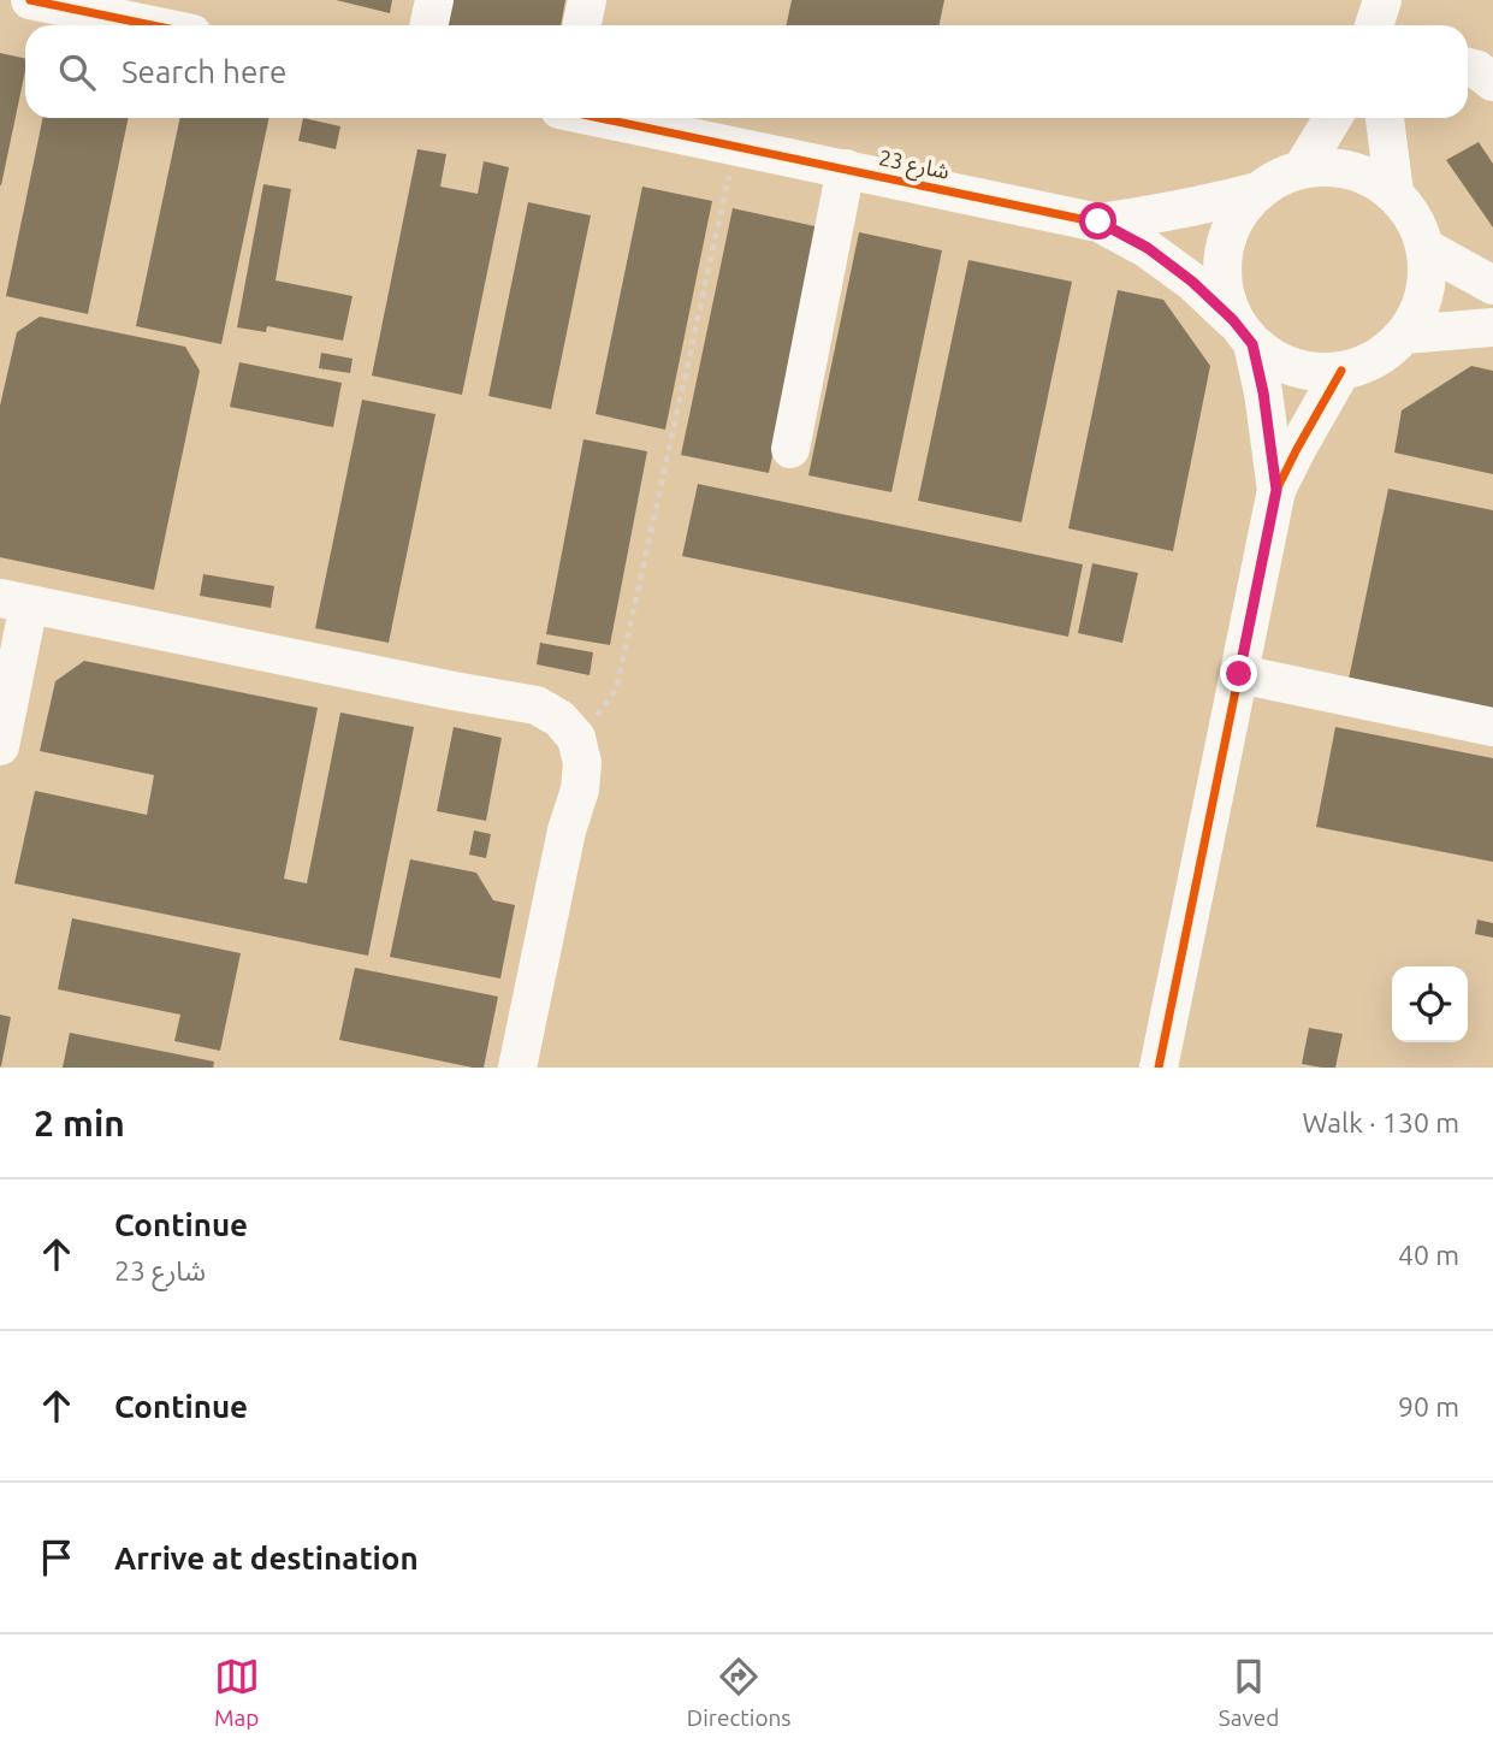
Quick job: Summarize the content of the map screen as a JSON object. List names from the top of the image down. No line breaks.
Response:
{"streets":{"street":["شارع 23"]},"page":{"search":"Search here","heading":["2 min","Walk · 130 m"],"list":[["Continue","شارع 23","40 m"],["Continue","90 m"],"Arrive at destination"],"nav":["Map","Directions","Saved"]}}
